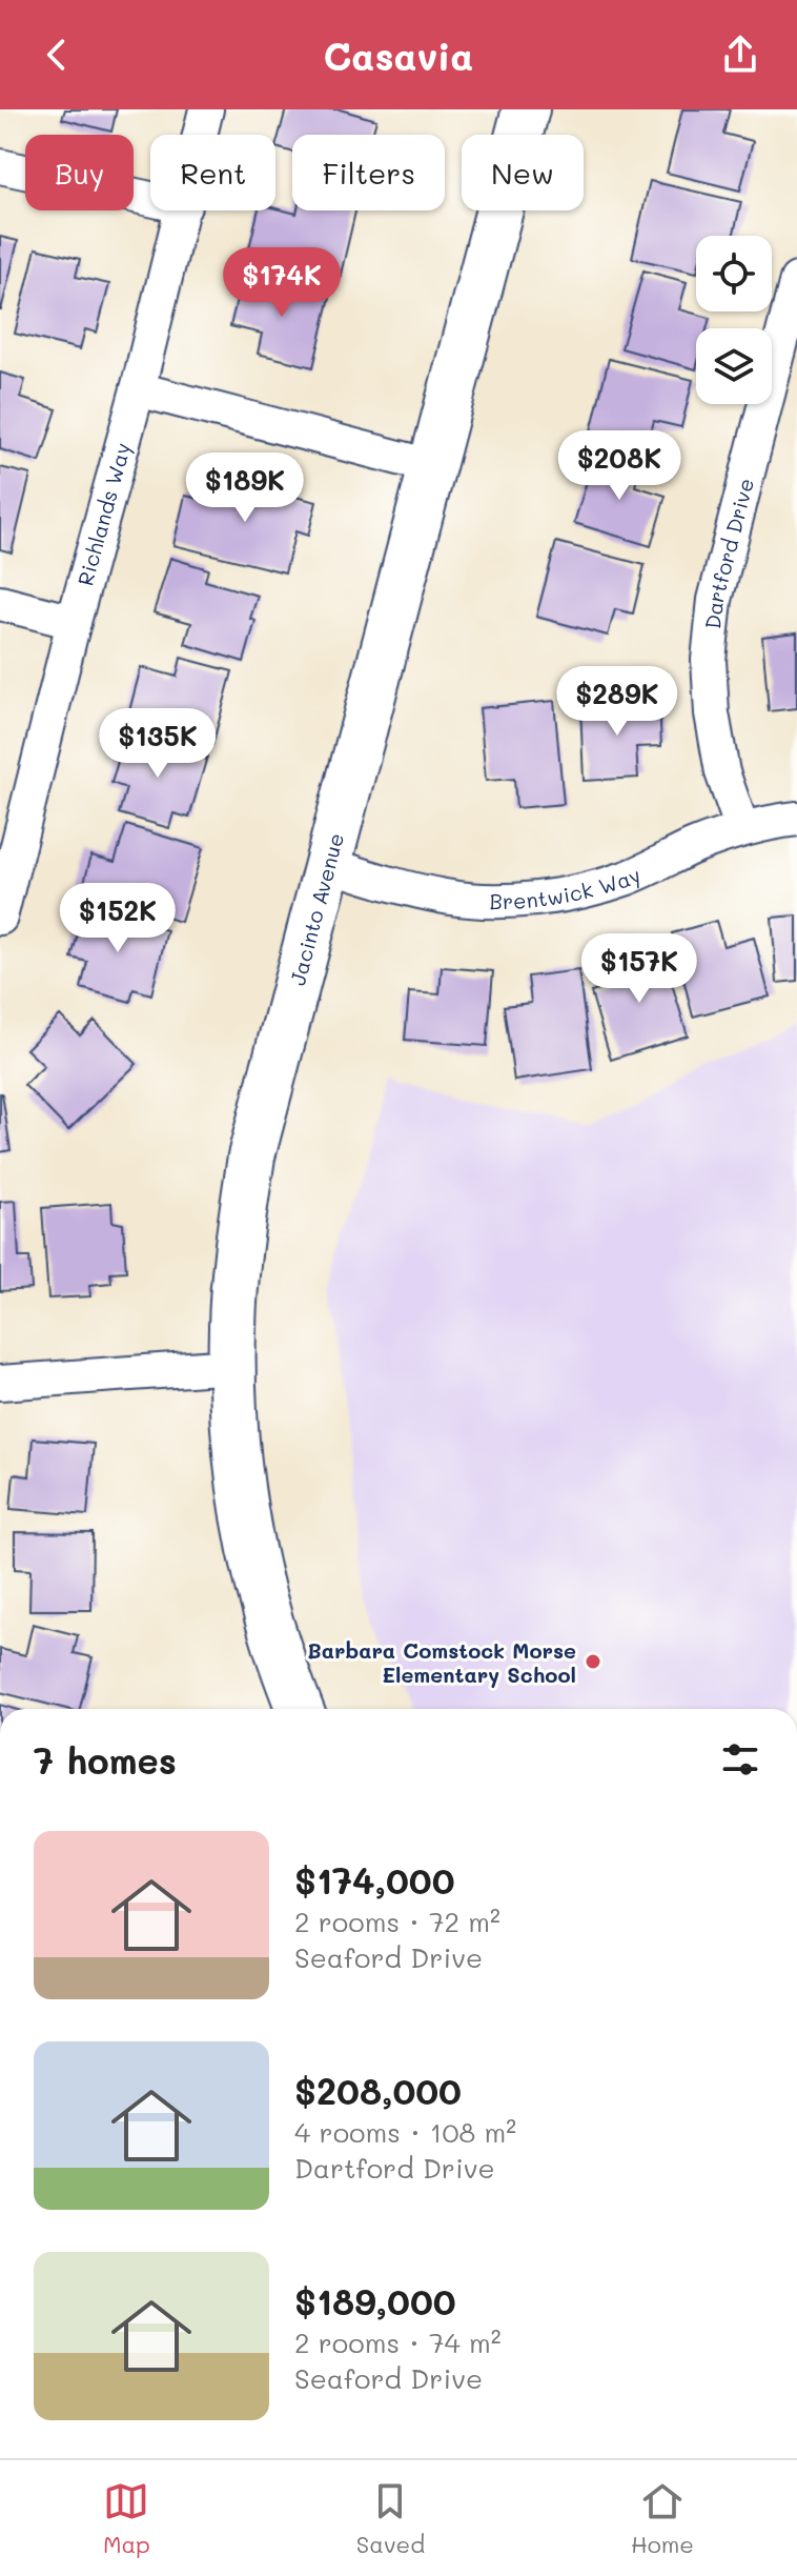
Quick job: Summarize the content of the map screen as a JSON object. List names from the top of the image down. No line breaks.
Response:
{"streets":{"street":["Richlands Way","Dartford Drive","Brentwick Way","Jacinto Avenue"]},"crossings":[["Dartford Drive","Brentwick Way"],["Brentwick Way","Jacinto Avenue"]],"places":["Barbara Comstock Morse Elementary School"],"page":{"header":"Casavia","chip":["Buy","Rent","Filters","New"],"price":["$174K","$208K","$189K","$289K","$135K","$152K","$157K"],"heading":"7 homes","list":[{"name":"$174,000","note":"2 rooms · 72 m² · Seaford Drive"},{"name":"$208,000","note":"4 rooms · 108 m² · Dartford Drive"},{"name":"$189,000","note":"2 rooms · 74 m² · Seaford Drive"}],"tabs":["Map","Saved","Home"]}}
